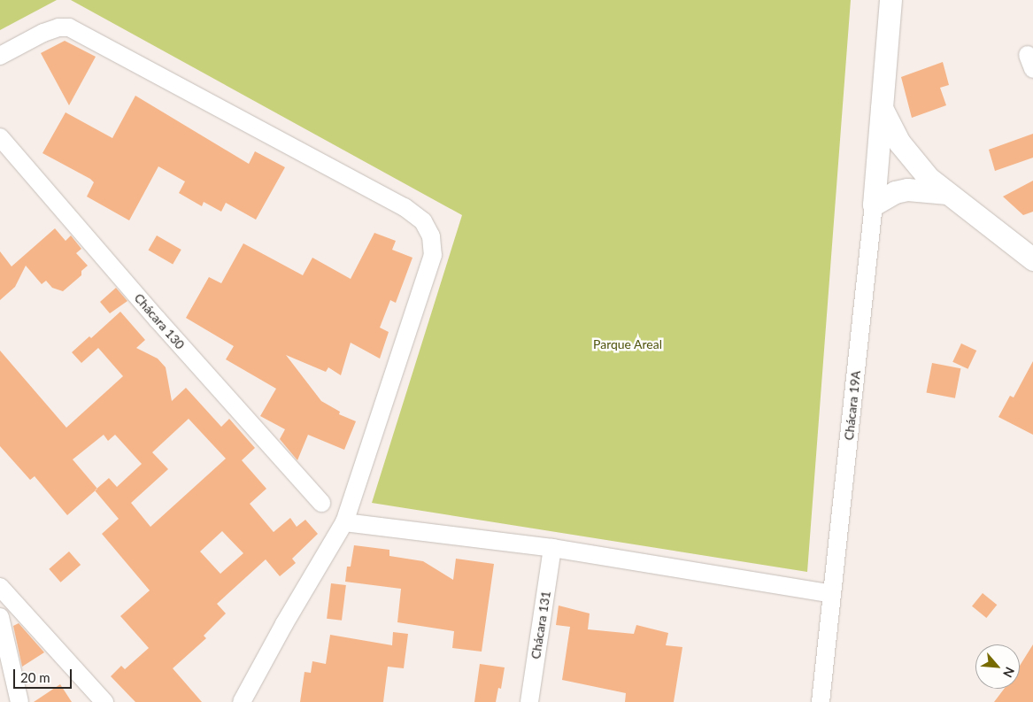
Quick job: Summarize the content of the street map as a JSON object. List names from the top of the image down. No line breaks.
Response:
{"streets":{"street":["Chácara 130","Chácara 19A","Chácara 131"]},"parks":["Parque Areal"],"scale_bar":"20 m","north":"bottom right"}
